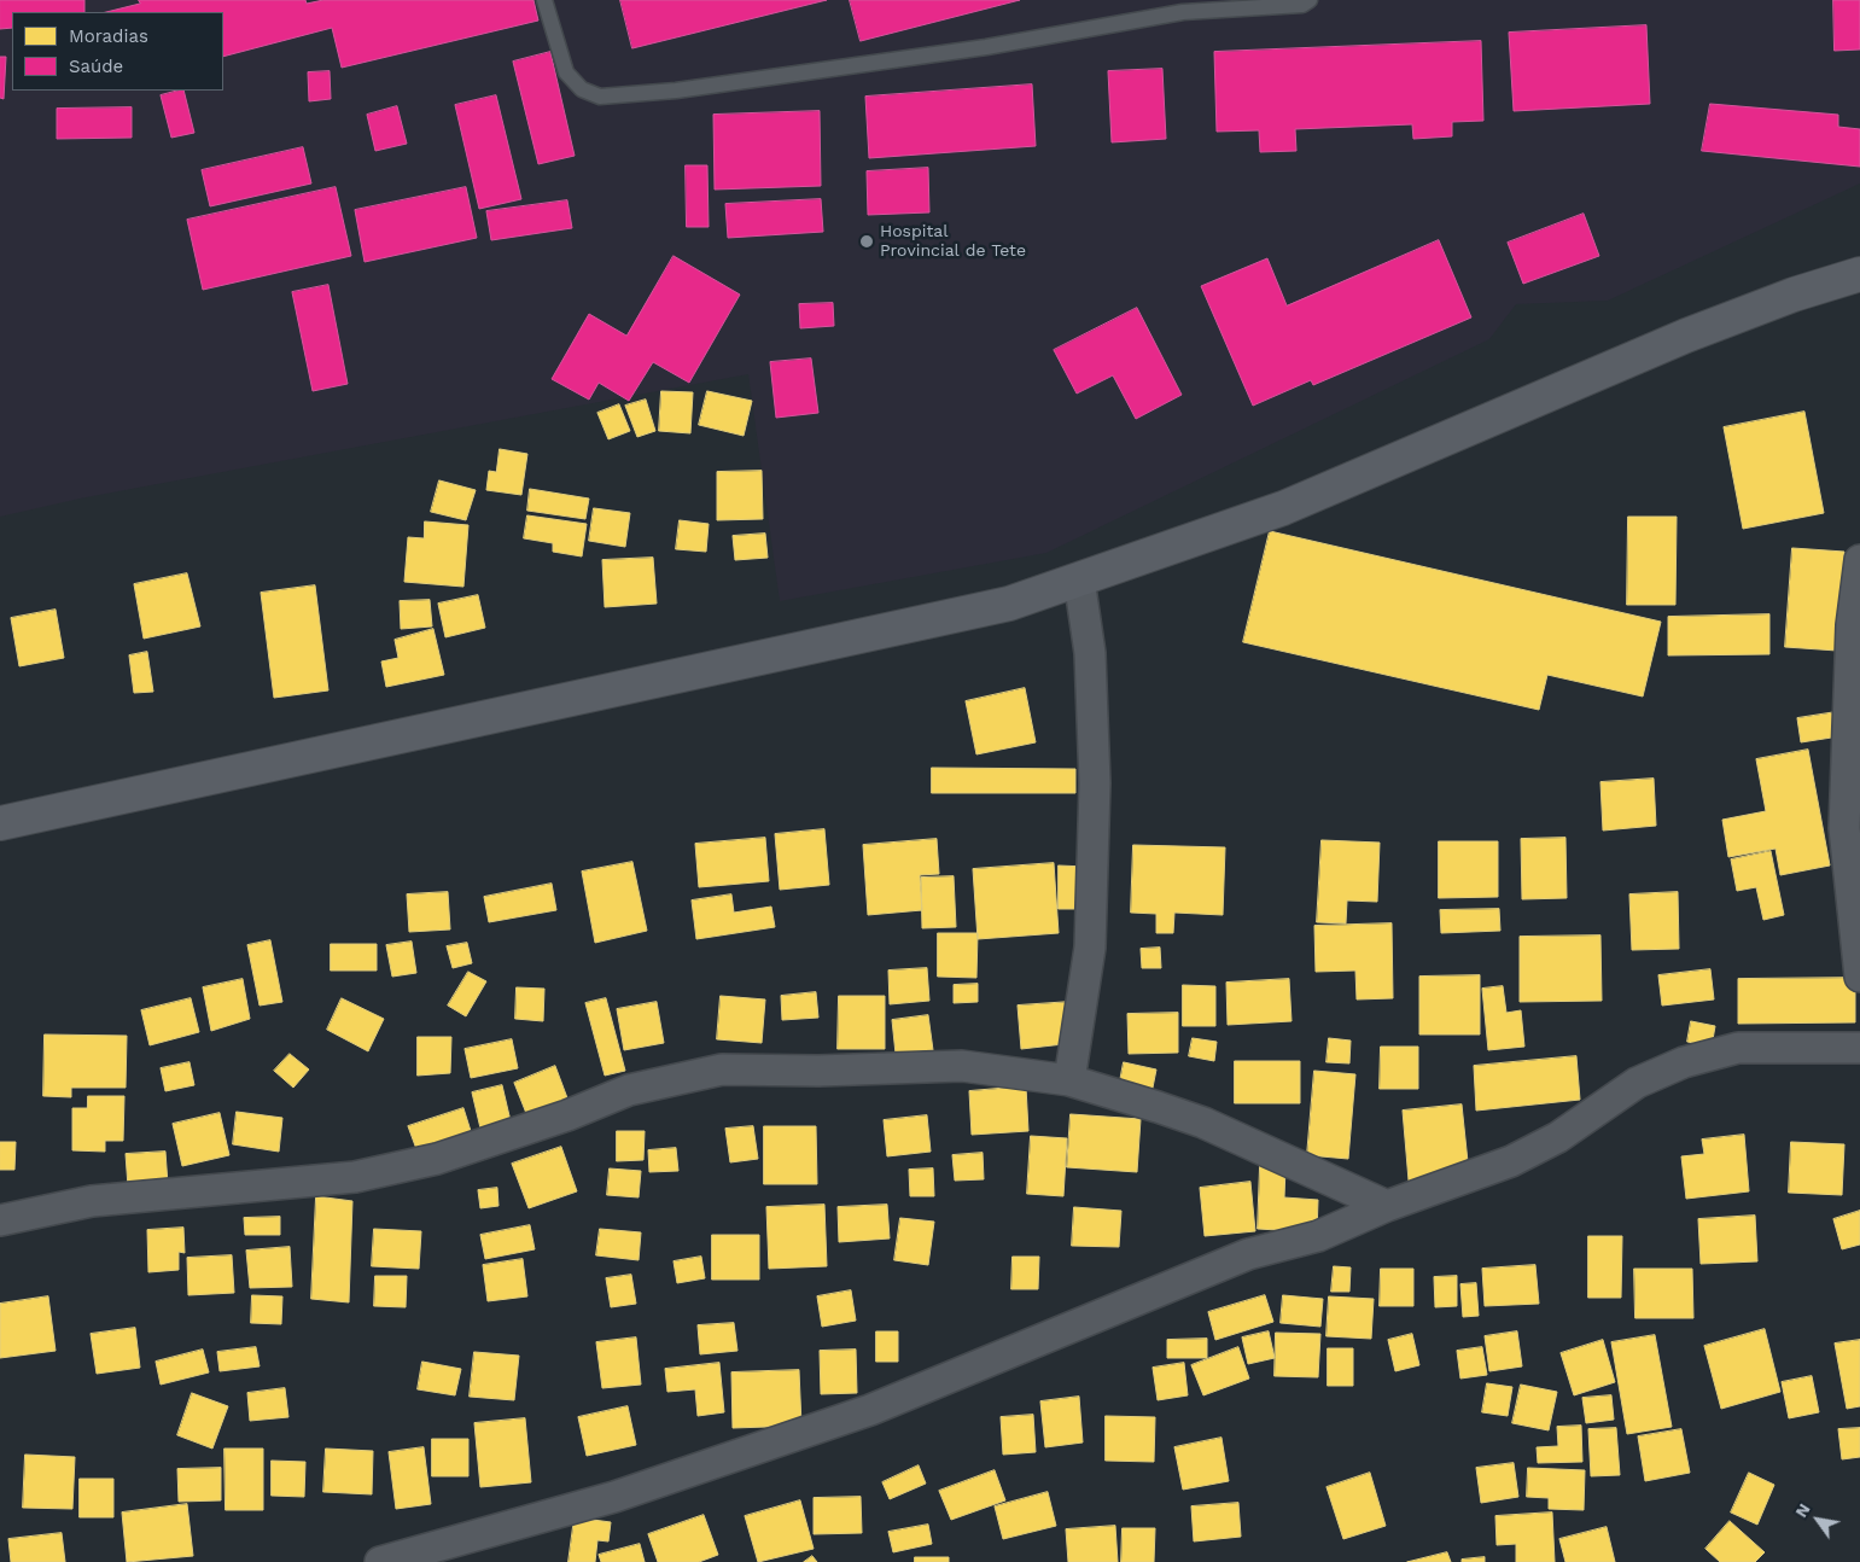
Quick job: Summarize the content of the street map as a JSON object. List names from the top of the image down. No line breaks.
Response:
{"places":["Hospital Provincial de Tete"],"legend":["Moradias","Saúde"],"north":"top left"}
